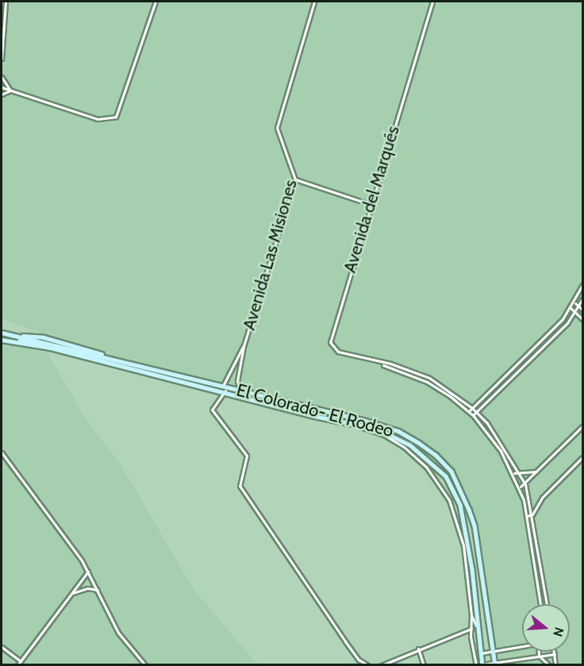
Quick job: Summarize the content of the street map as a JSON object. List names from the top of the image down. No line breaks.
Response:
{"streets":{"main road":["El Colorado- El Rodeo"],"street":["Avenida del Marqués","Avenida Las Misiones"]},"crossings":[["Avenida Las Misiones","El Colorado- El Rodeo"]],"north":"right"}
